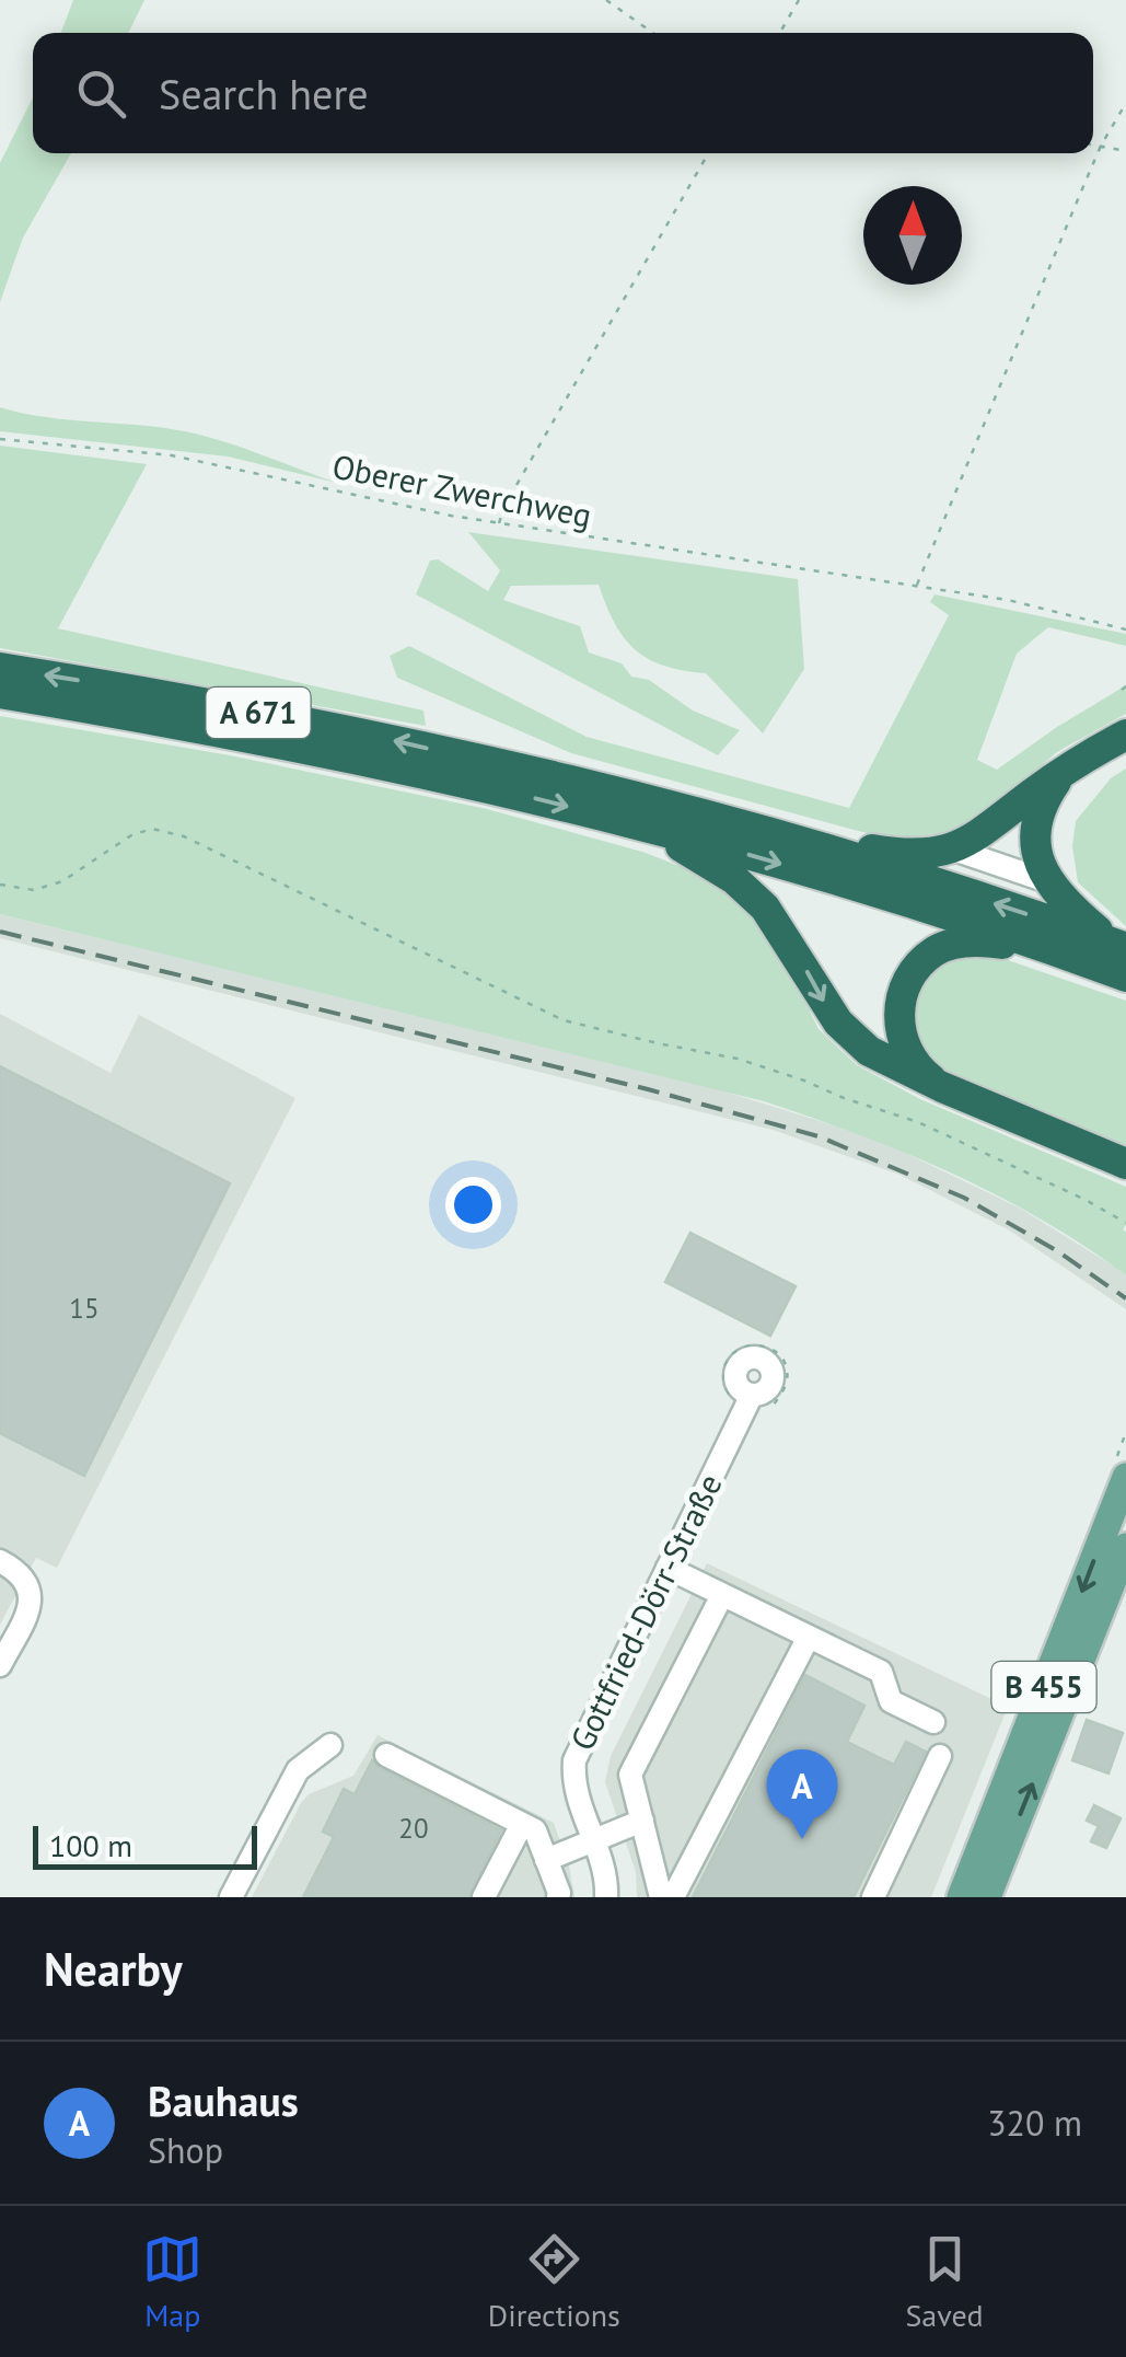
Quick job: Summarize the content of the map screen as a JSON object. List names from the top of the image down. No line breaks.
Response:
{"streets":{"highway":["A 671"],"main road":["B 455"],"street":["Gottfried-Dörr-Straße"],"path":["Oberer Zwerchweg"]},"house_numbers":["15","20"],"scale_bar":"100 m","north":"top","page":{"search":"Search here","pins":"A","scale":"100 m","heading":"Nearby","list":[{"mark":"A","name":"Bauhaus","note":"Shop","value":"320 m"}],"nav":["Map","Directions","Saved"]}}
